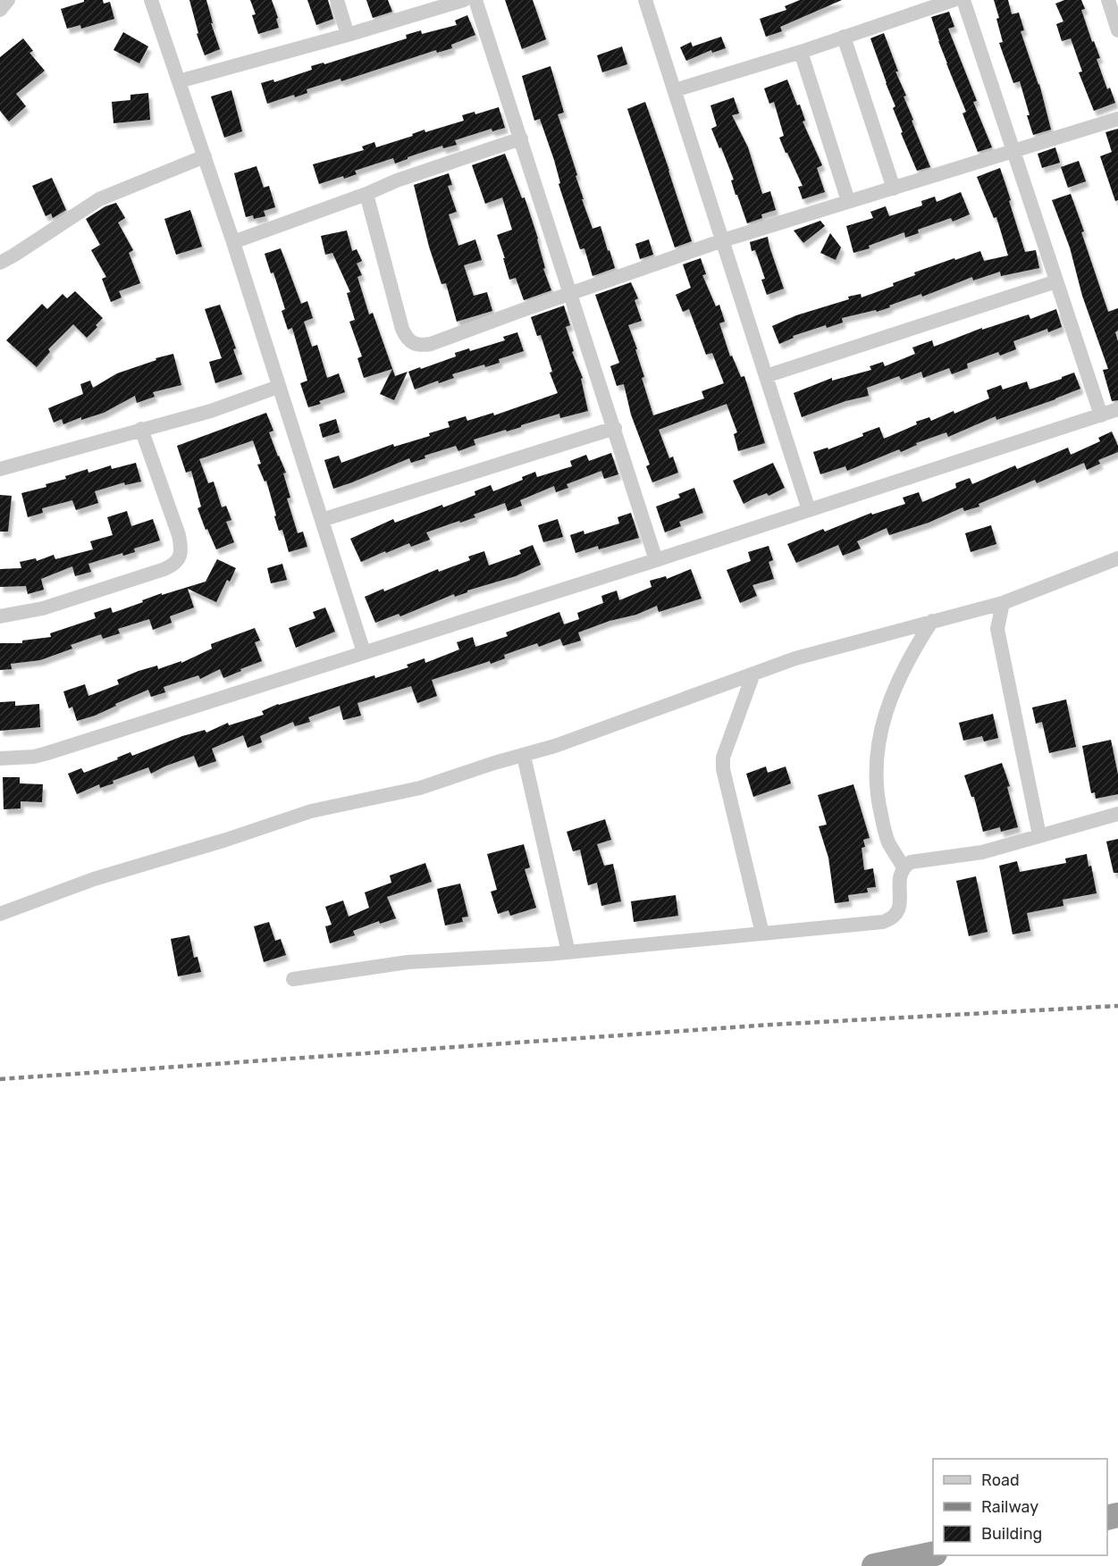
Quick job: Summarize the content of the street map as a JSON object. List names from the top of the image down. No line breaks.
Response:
{"legend":["Road","Railway","Building"]}
